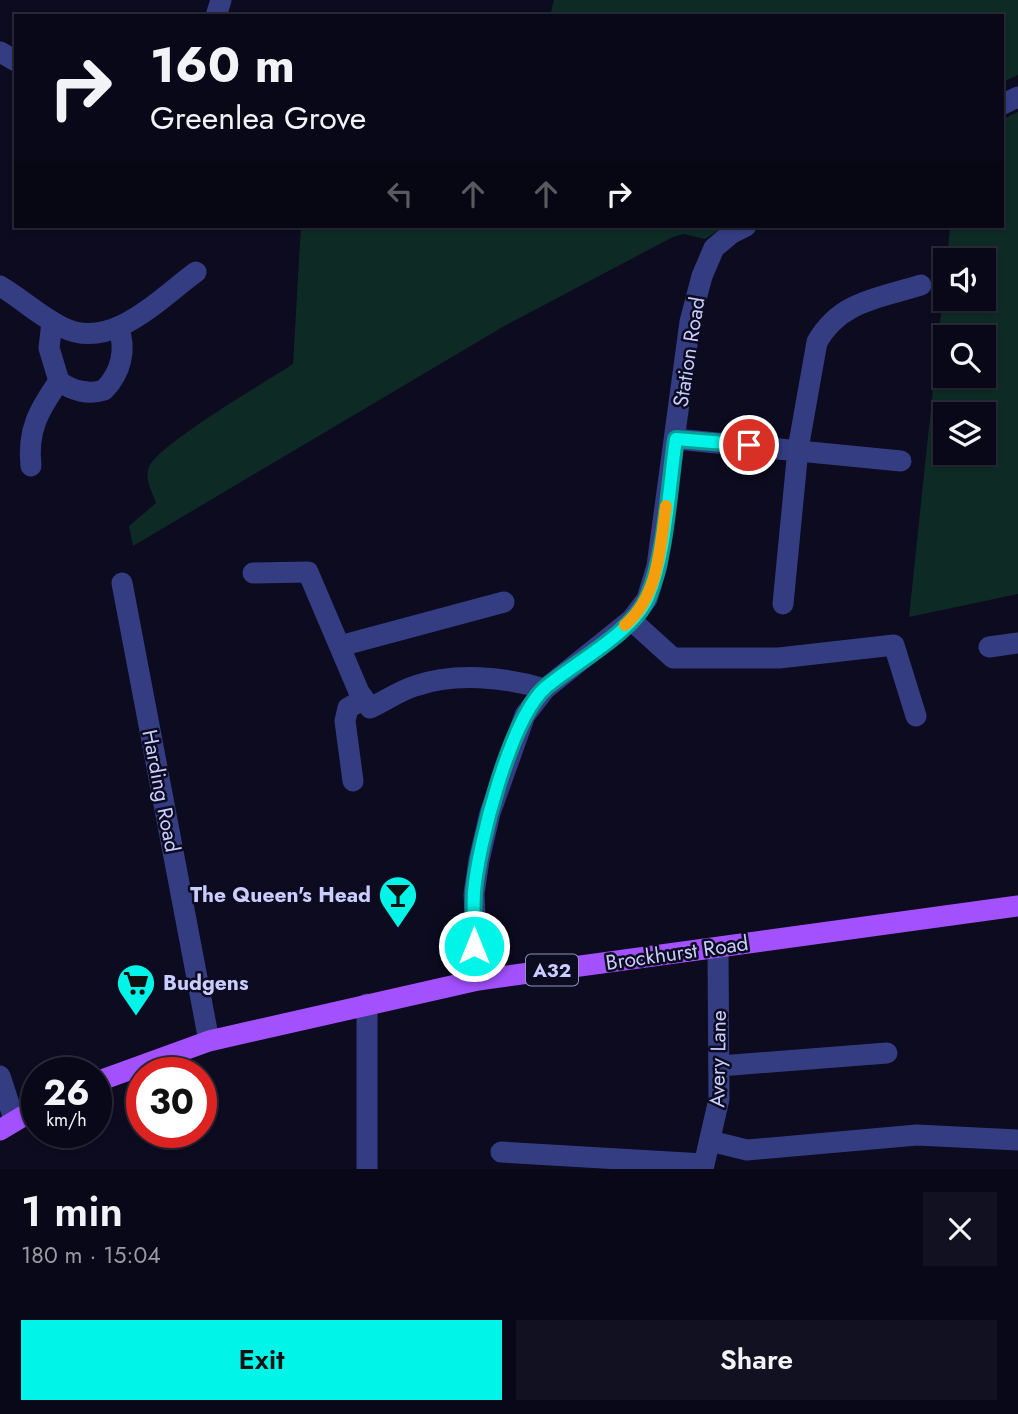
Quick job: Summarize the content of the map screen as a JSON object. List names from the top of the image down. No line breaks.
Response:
{"streets":{"main road":["Brockhurst Road","A32"],"street":["Station Road","Harding Road","Avery Lane"]},"crossings":[["Station Road","Brockhurst Road"],["Harding Road","Brockhurst Road"],["Brockhurst Road","Avery Lane"]],"places":{"bar":["The Queen's Head"],"supermarket":["Budgens"]},"page":{"turn":["160 m","Greenlea Grove"],"speed":"26 km/h","limit":"30","heading":["1 min","180 m · 15:04"],"buttons":["Exit","Share"]}}
